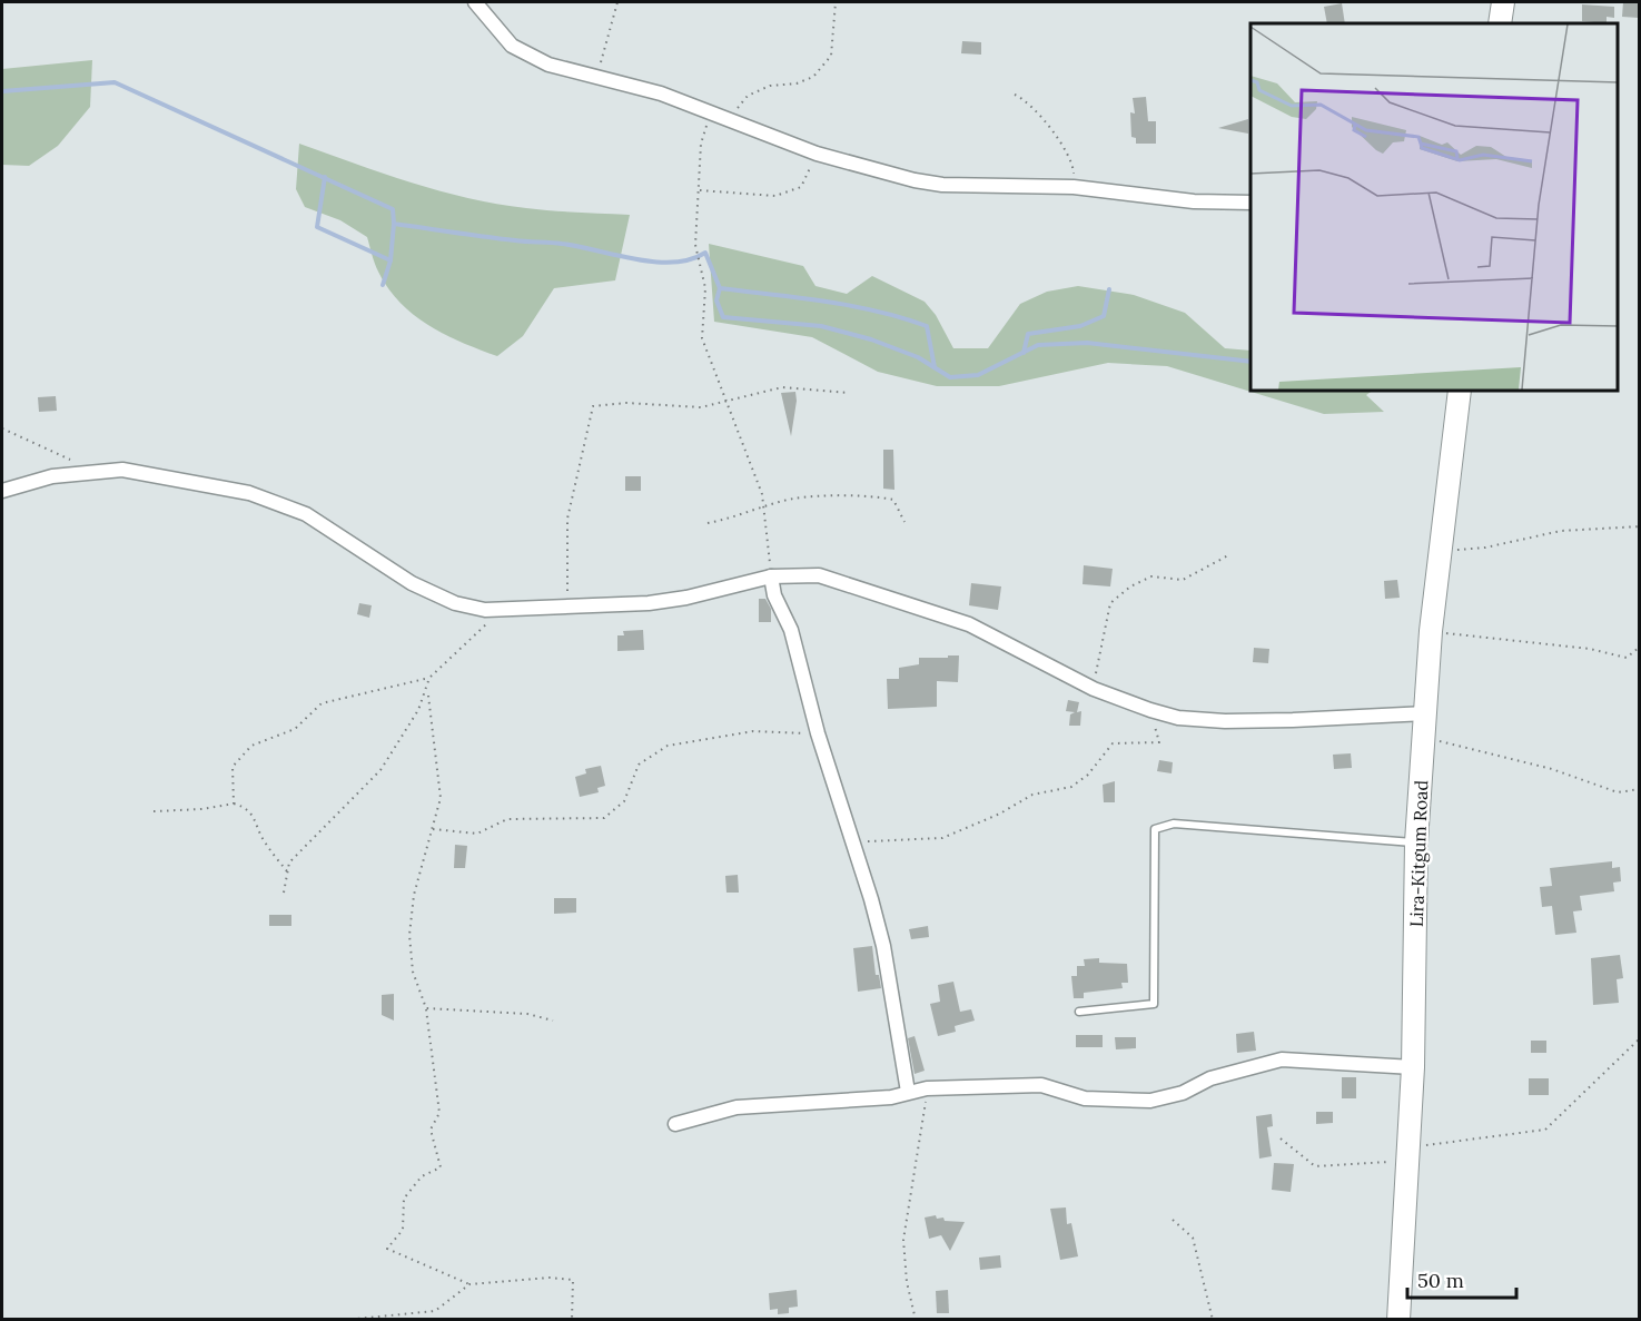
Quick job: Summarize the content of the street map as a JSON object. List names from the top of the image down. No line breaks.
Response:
{"streets":{"main road":["Lira-Kitgum Road"]},"scale_bar":"50 m"}
